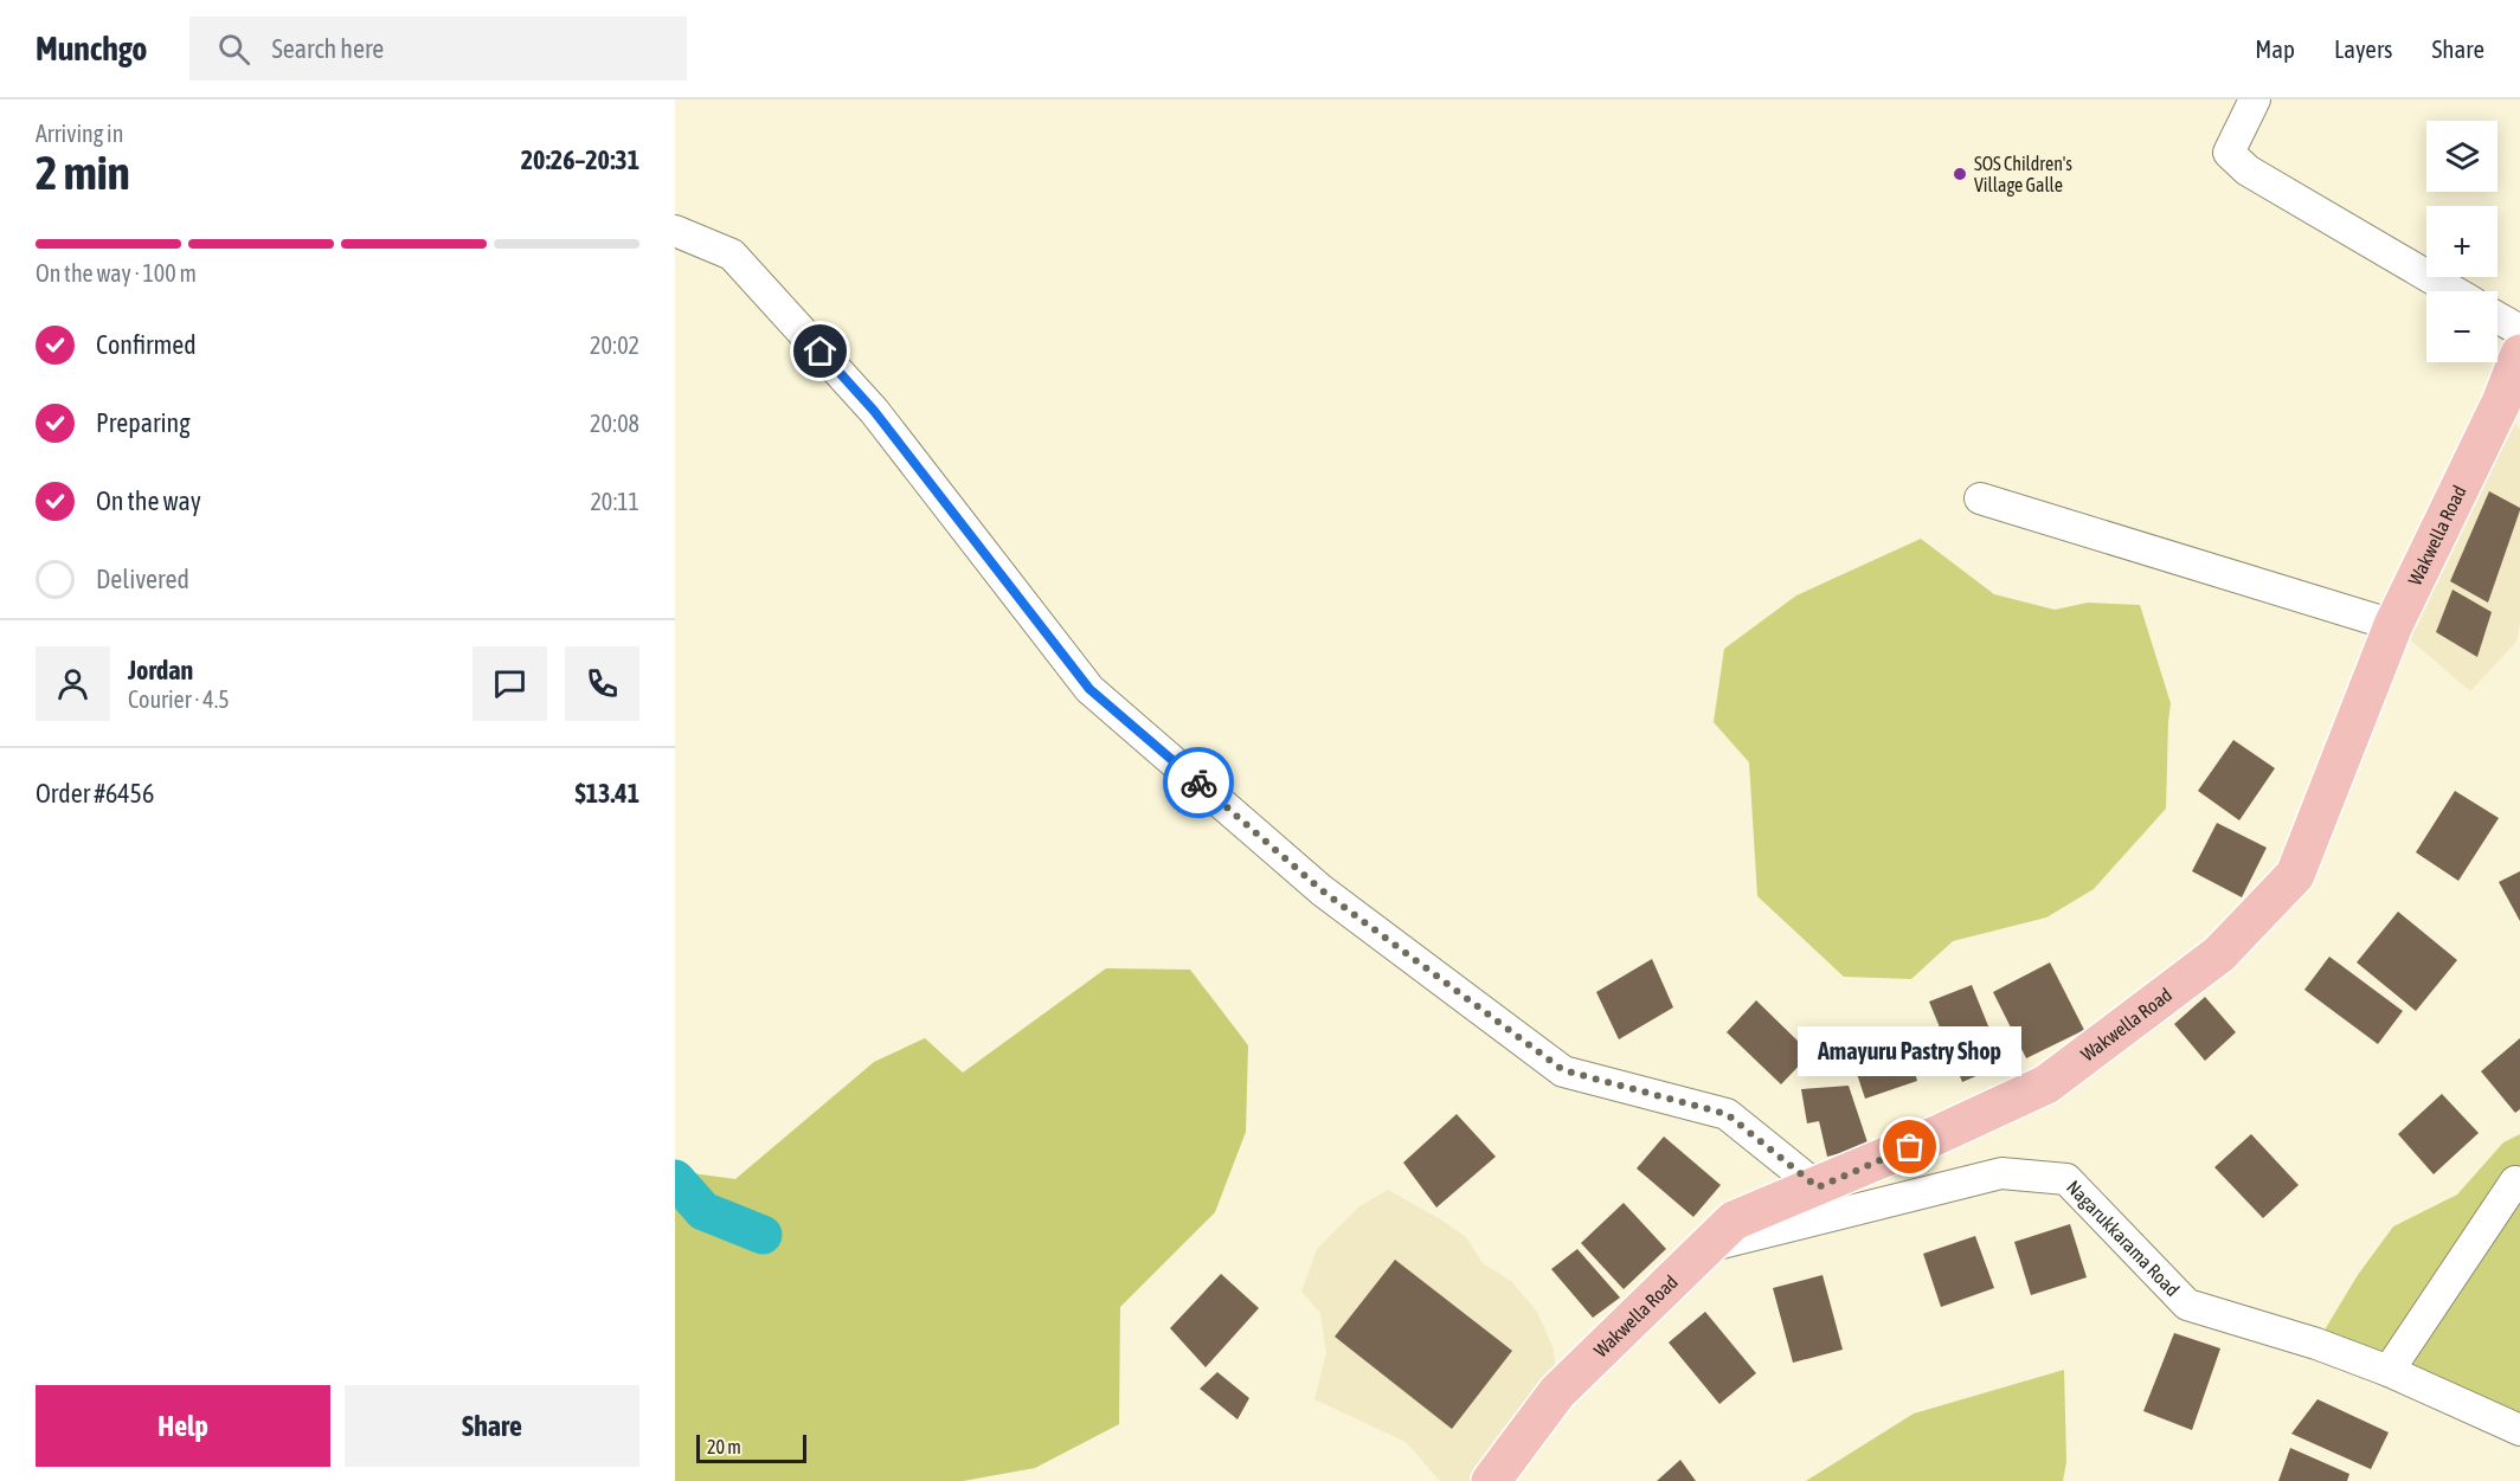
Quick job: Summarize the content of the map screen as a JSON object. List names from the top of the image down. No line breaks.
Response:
{"streets":{"main road":["Wakwella Road"],"street":["Nagarukkarama Road"]},"crossings":[["Wakwella Road","Nagarukkarama Road"]],"places":["SOS Children's Village Galle","Amayuru Pastry Shop"],"scale_bar":"20 m","page":{"header":"Munchgo","search":"Search here","nav":["Map","Layers","Share"],"heading":["2 min","Arriving in","20:26–20:31"],"panel":["Jordan","Courier · 4.5","Order #6456","$13.41"],"map_buttons":["+","−"],"bar":"On the way · 100 m","list":[["Confirmed","20:02"],["Preparing","20:08"],["On the way","20:11"],"Delivered"],"bubble":"Amayuru Pastry Shop","buttons":["Help","Share"],"scale":"20 m"}}
